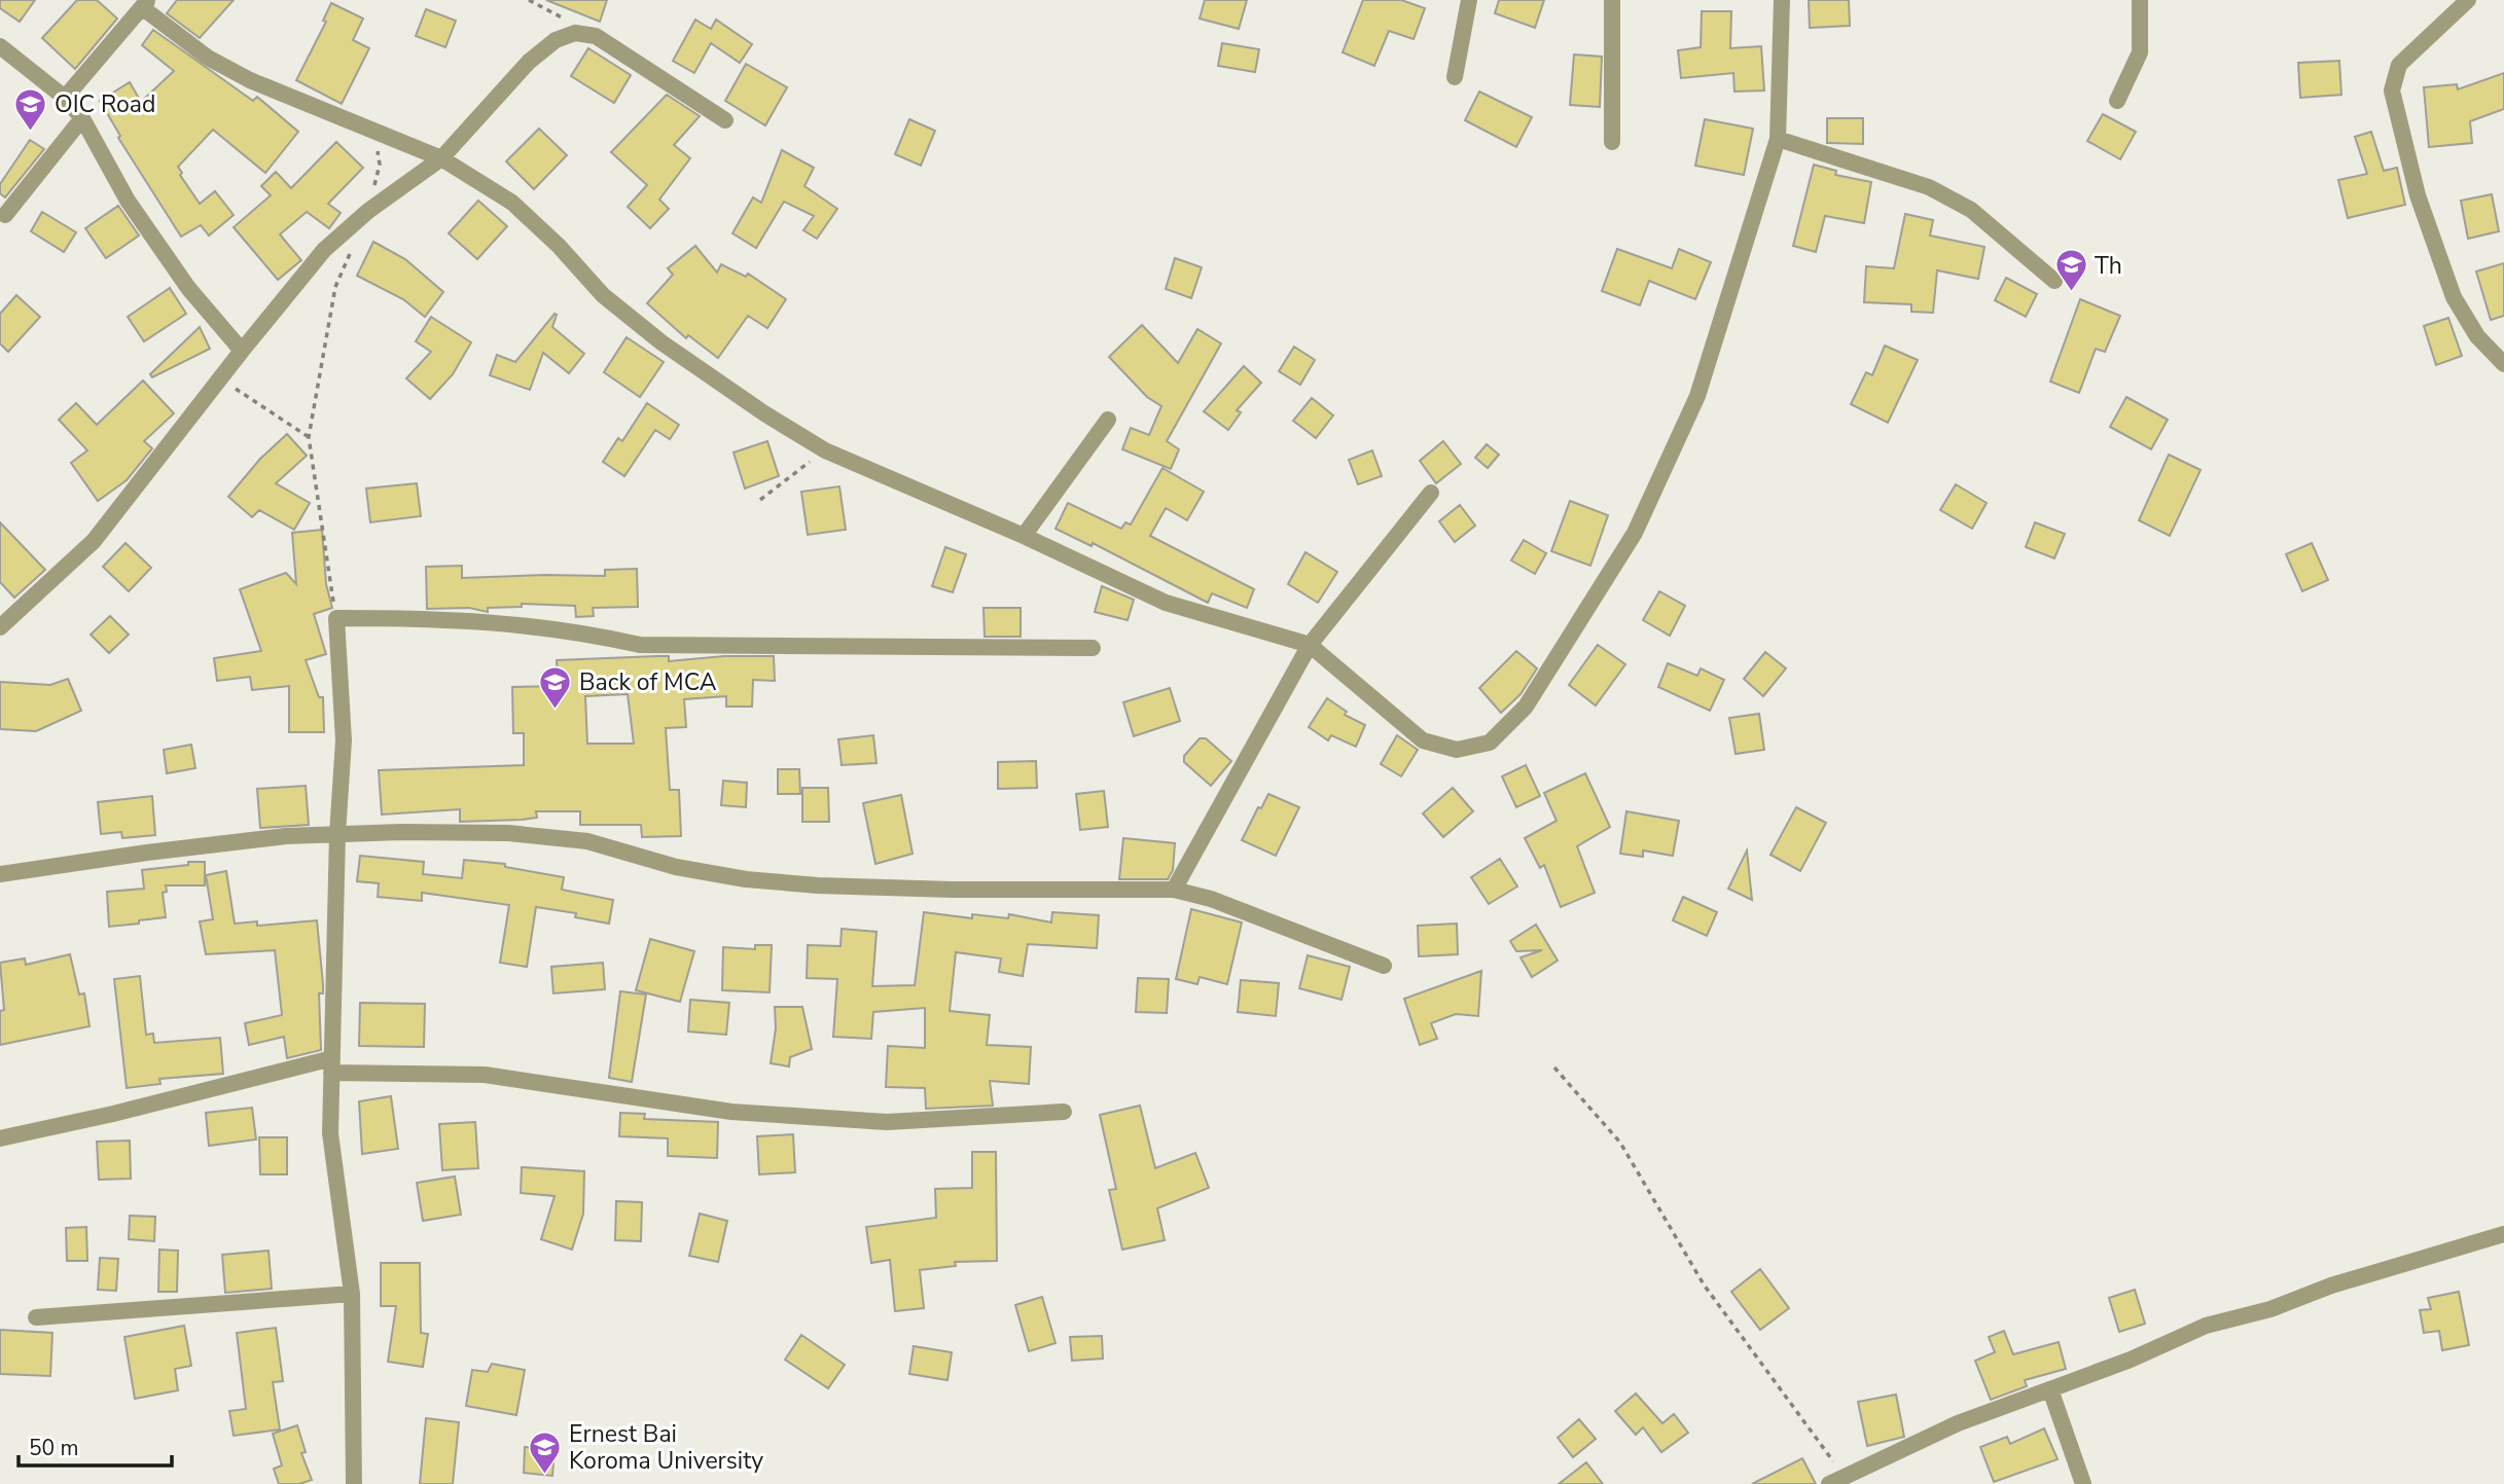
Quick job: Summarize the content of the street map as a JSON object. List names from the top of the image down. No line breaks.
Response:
{"places":{"school or university":["OIC Road","Th","Back of MCA","Ernest Bai Koroma University"]},"scale_bar":"50 m"}
